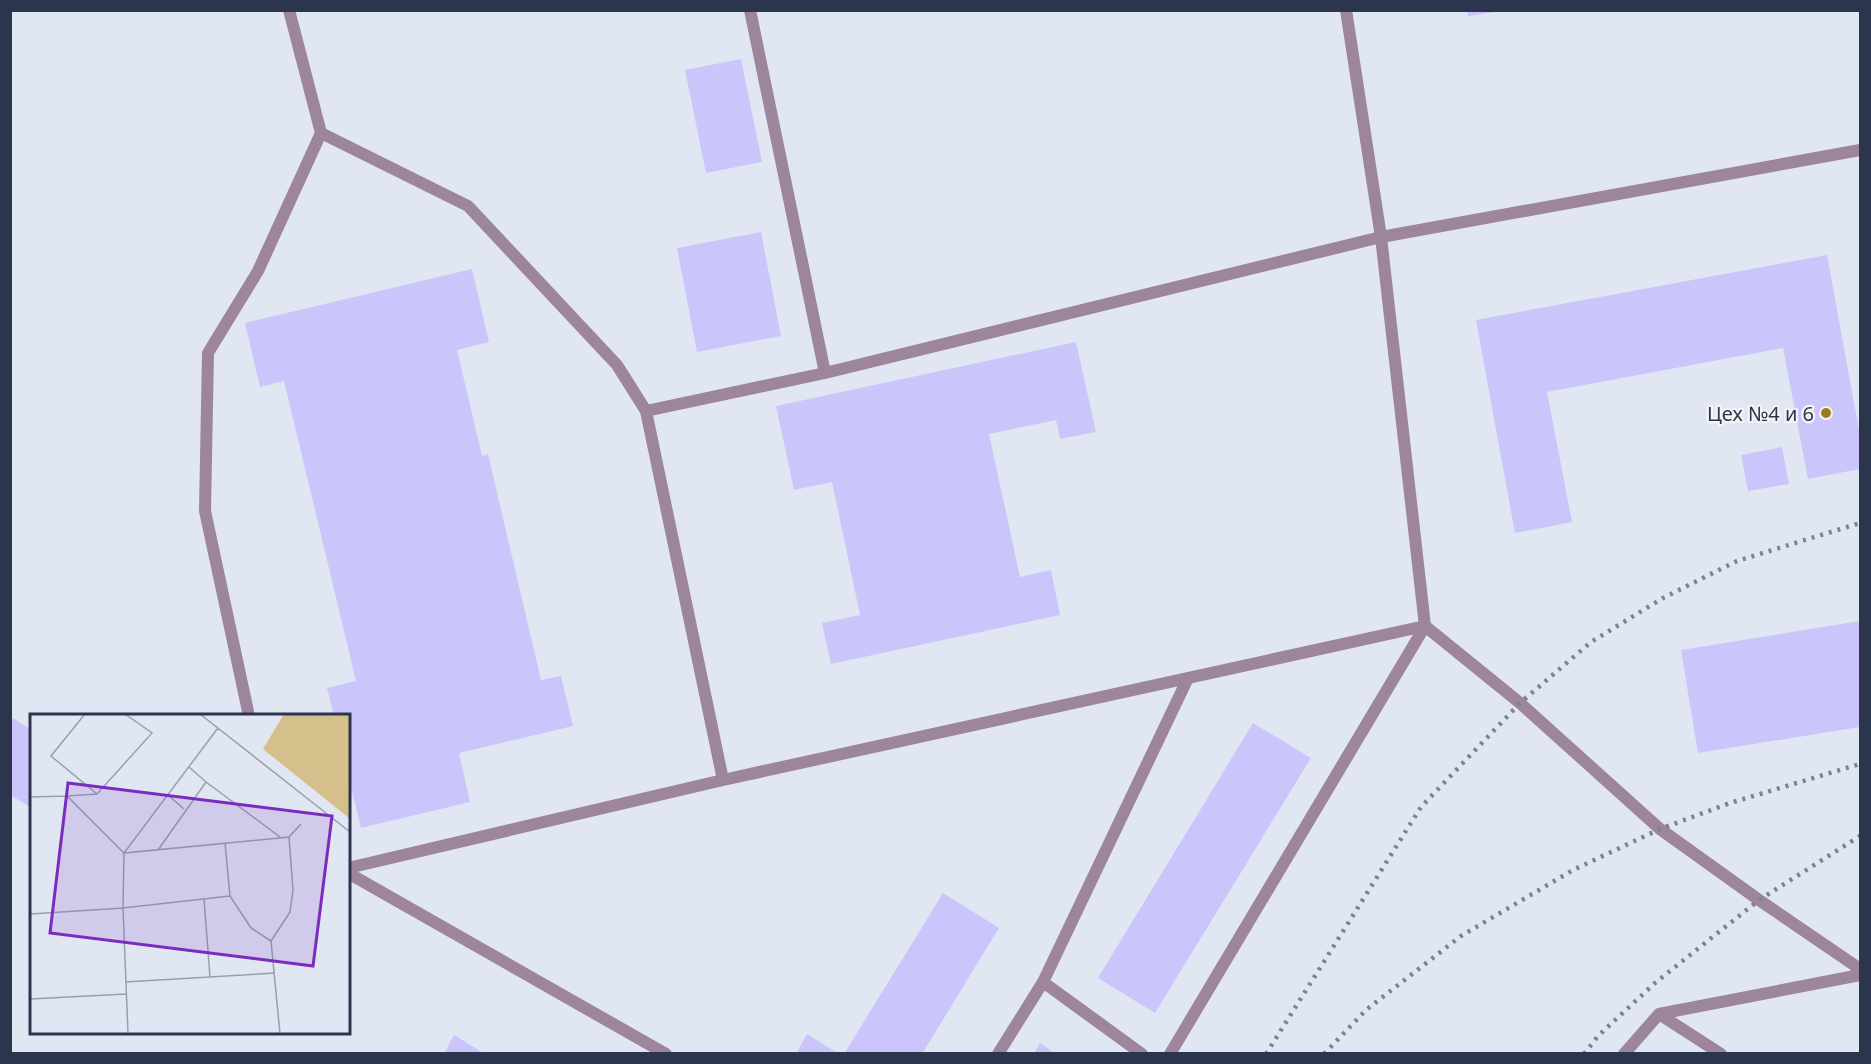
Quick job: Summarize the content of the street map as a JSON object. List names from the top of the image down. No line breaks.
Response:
{"places":["Цех №4 и 6"]}
